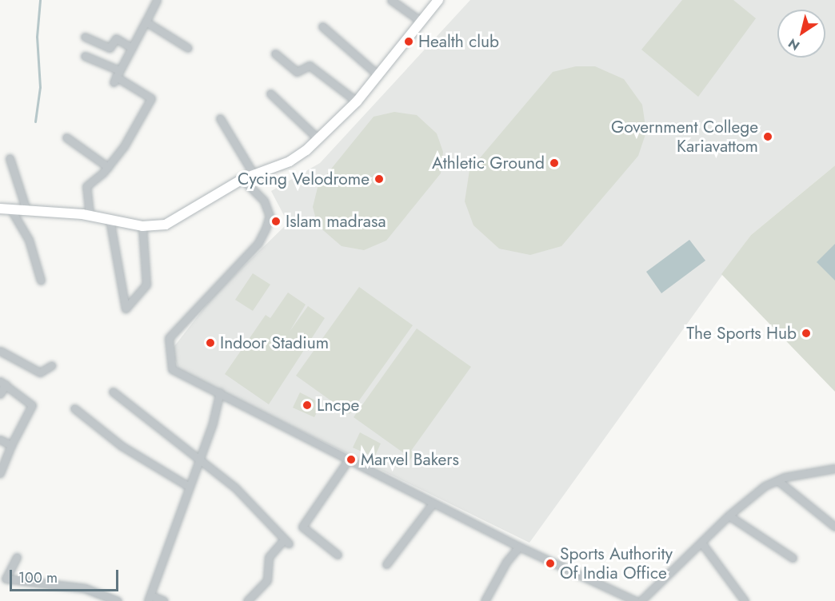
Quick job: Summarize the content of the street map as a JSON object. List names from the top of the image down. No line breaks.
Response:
{"places":["Health club","Government College Kariavattom","Athletic Ground","Cycing Velodrome","Islam madrasa","The Sports Hub","Indoor Stadium","Lncpe","Marvel Bakers","Sports Authority Of India Office"],"scale_bar":"100 m","north":"bottom left"}
